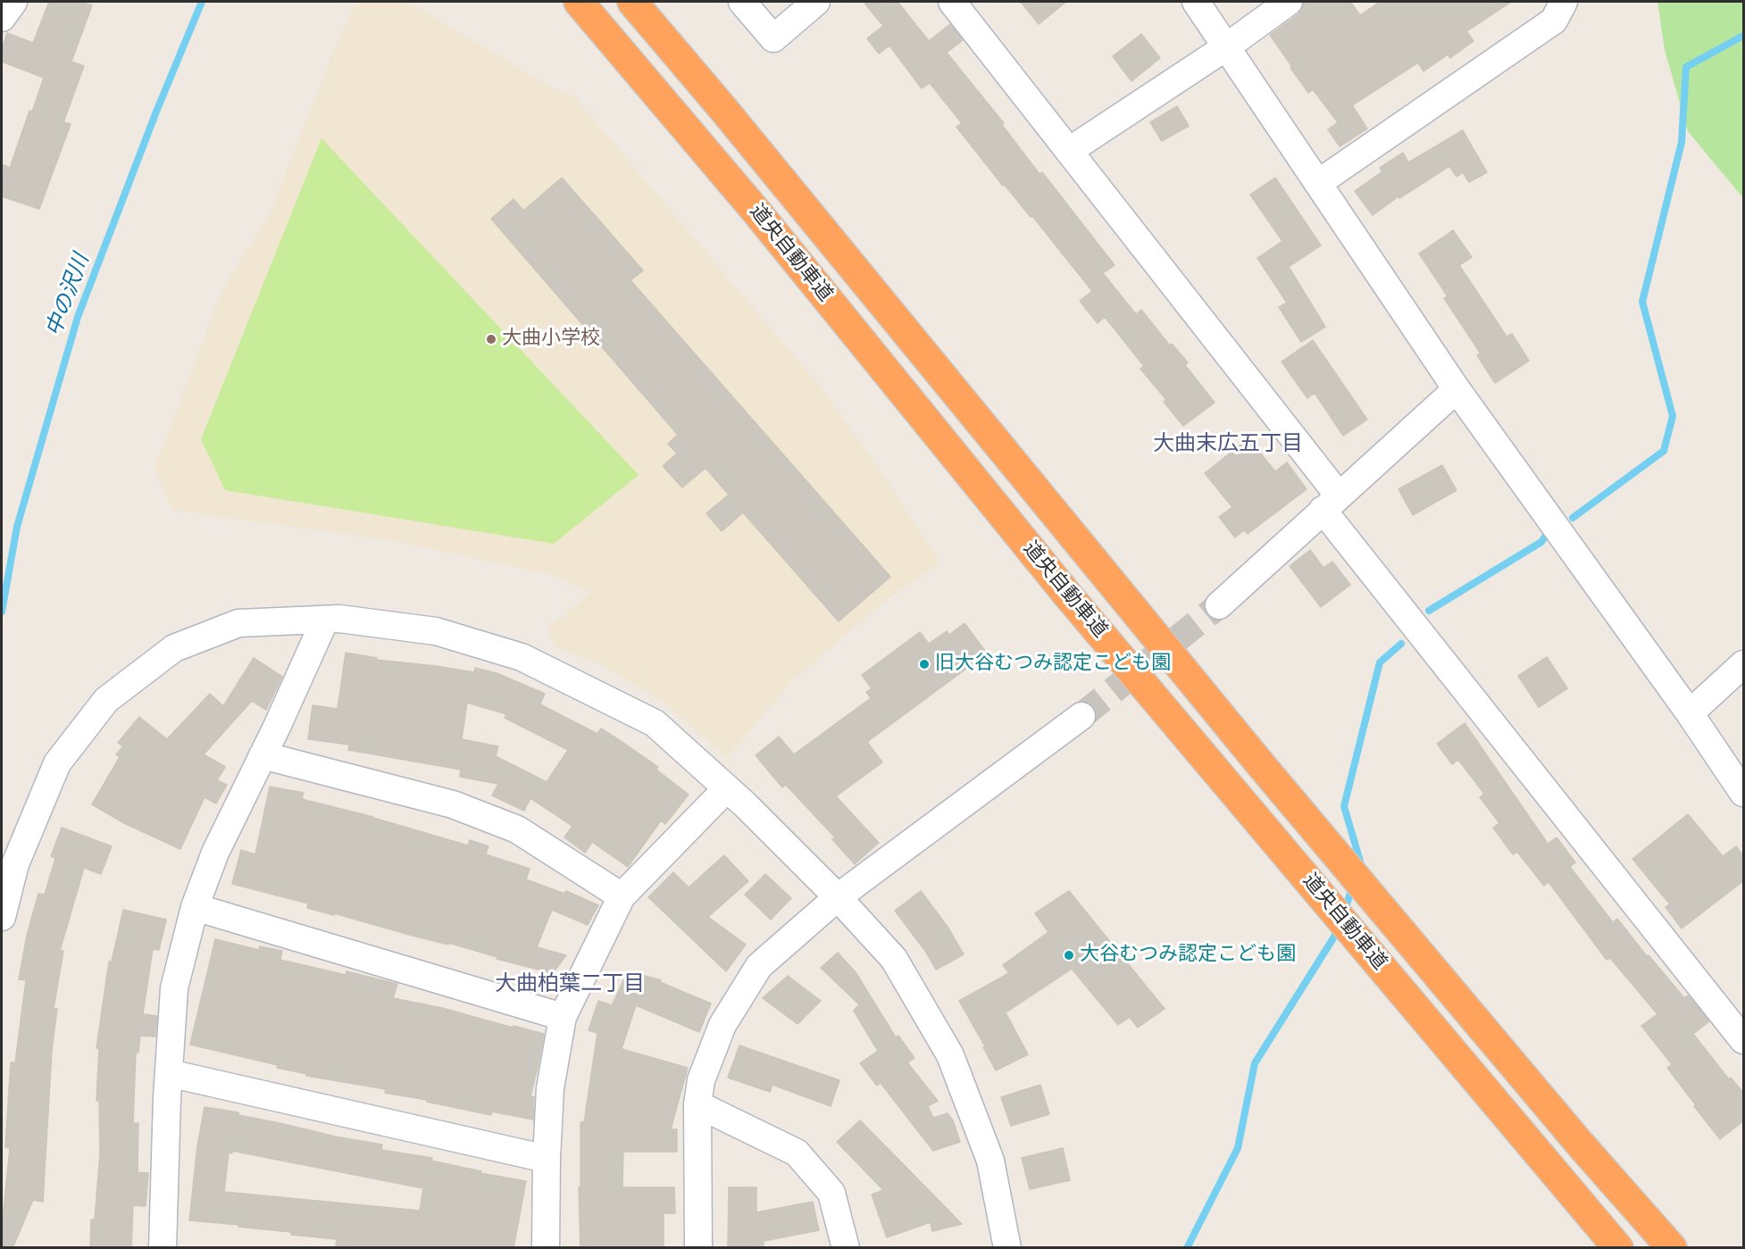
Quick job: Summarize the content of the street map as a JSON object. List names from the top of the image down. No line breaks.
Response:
{"streets":{"highway":["道央自動車道"]},"districts":["大曲末広五丁目","大曲柏葉二丁目"],"water":["中の沢川"],"places":["大曲小学校","旧大谷むつみ認定こども園","大谷むつみ認定こども園"]}
